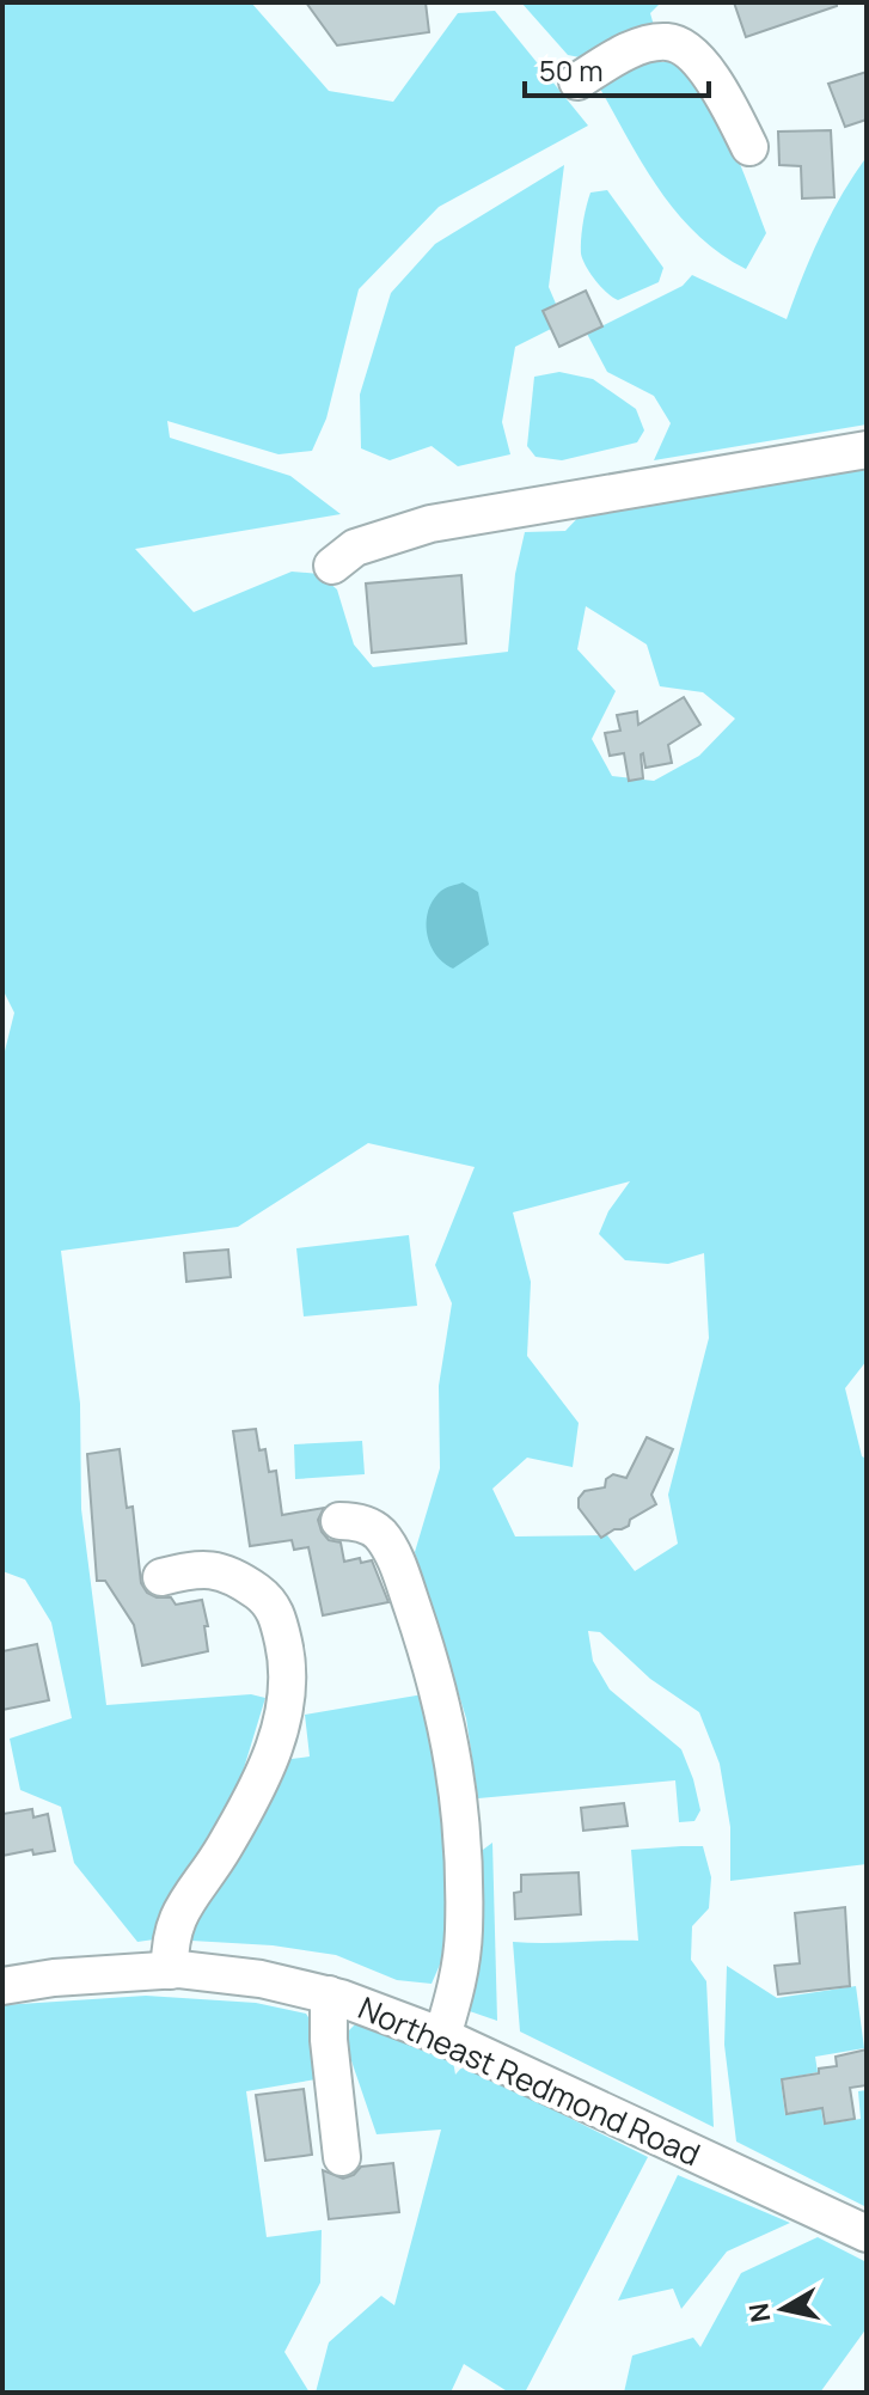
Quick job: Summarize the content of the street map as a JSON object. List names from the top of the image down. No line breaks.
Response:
{"streets":{"street":["Northeast Redmond Road"]},"scale_bar":"50 m","north":"left"}
